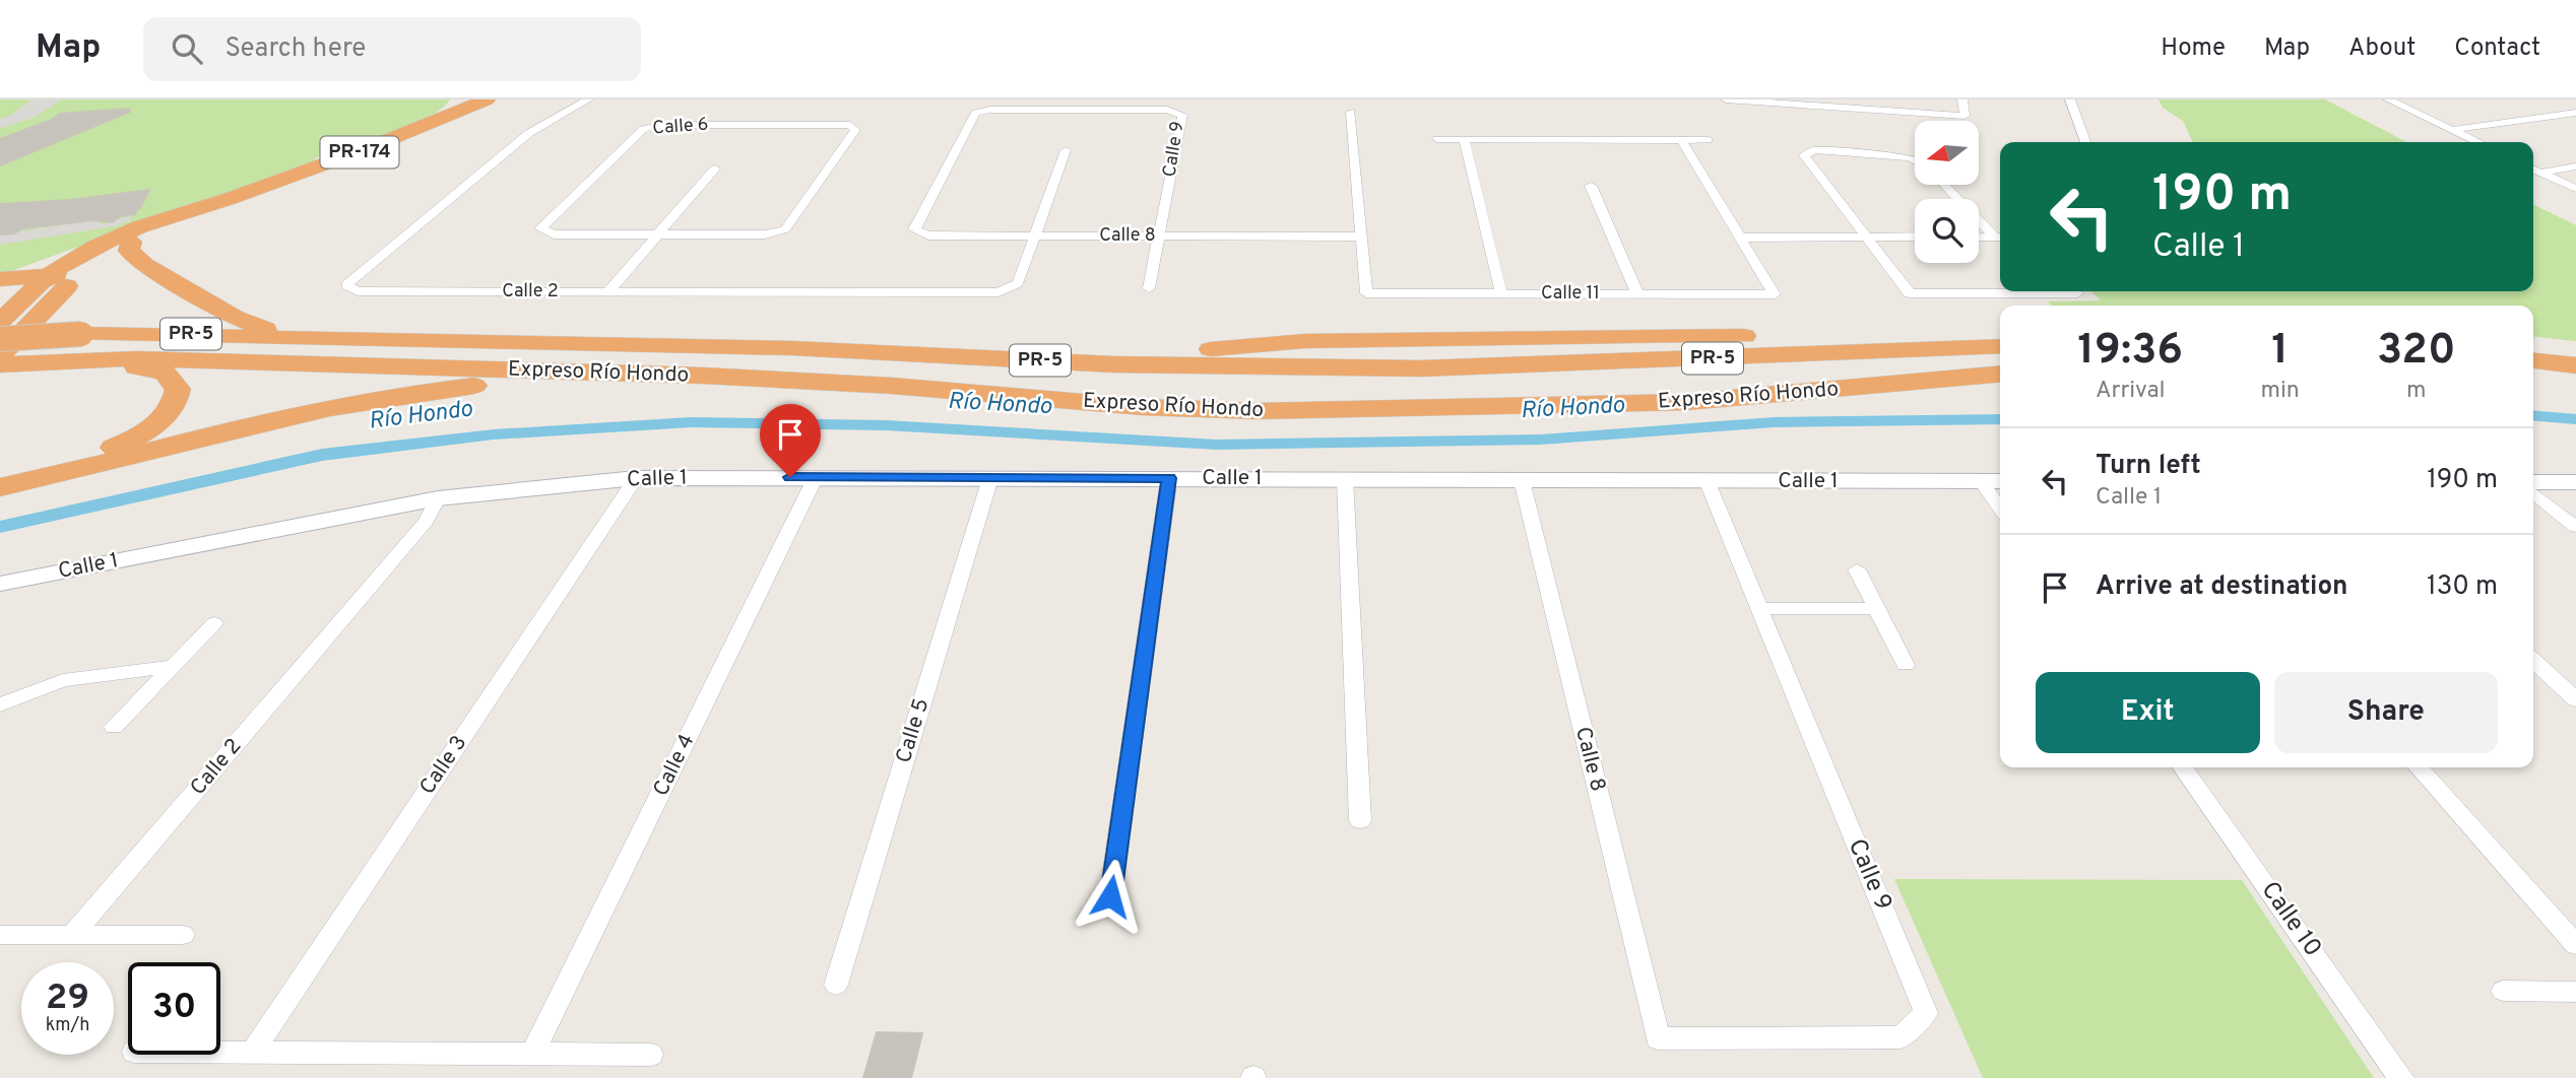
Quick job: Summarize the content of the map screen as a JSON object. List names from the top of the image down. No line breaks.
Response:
{"streets":{"highway":["PR-174","PR-5","Expreso Río Hondo"],"street":["Calle 6","Calle 9","Calle 8","Calle 2","Calle 11","Calle 1","Calle 5","Calle 3","Calle 4","Calle 10"]},"crossings":[["Calle 9","Calle 8"],["Calle 9","Calle 1"],["Calle 8","Calle 2"],["Calle 8","Calle 11"],["Calle 8","Calle 1"],["Calle 2","Calle 1"],["Calle 1","Calle 5"],["Calle 1","Calle 3"],["Calle 1","Calle 4"]],"water":["Río Hondo"],"north":"left","page":{"header":"Map","search":"Search here","nav":["Home","Map","About","Contact"],"turn":["190 m","Calle 1"],"eta":["19:36","Arrival","1","min","320","m"],"list":[{"name":"Turn left","note":"Calle 1","value":"190 m"},{"name":"Arrive at destination","value":"130 m"}],"buttons":["Exit","Share"],"speed":"29 km/h","limit":"30"}}
